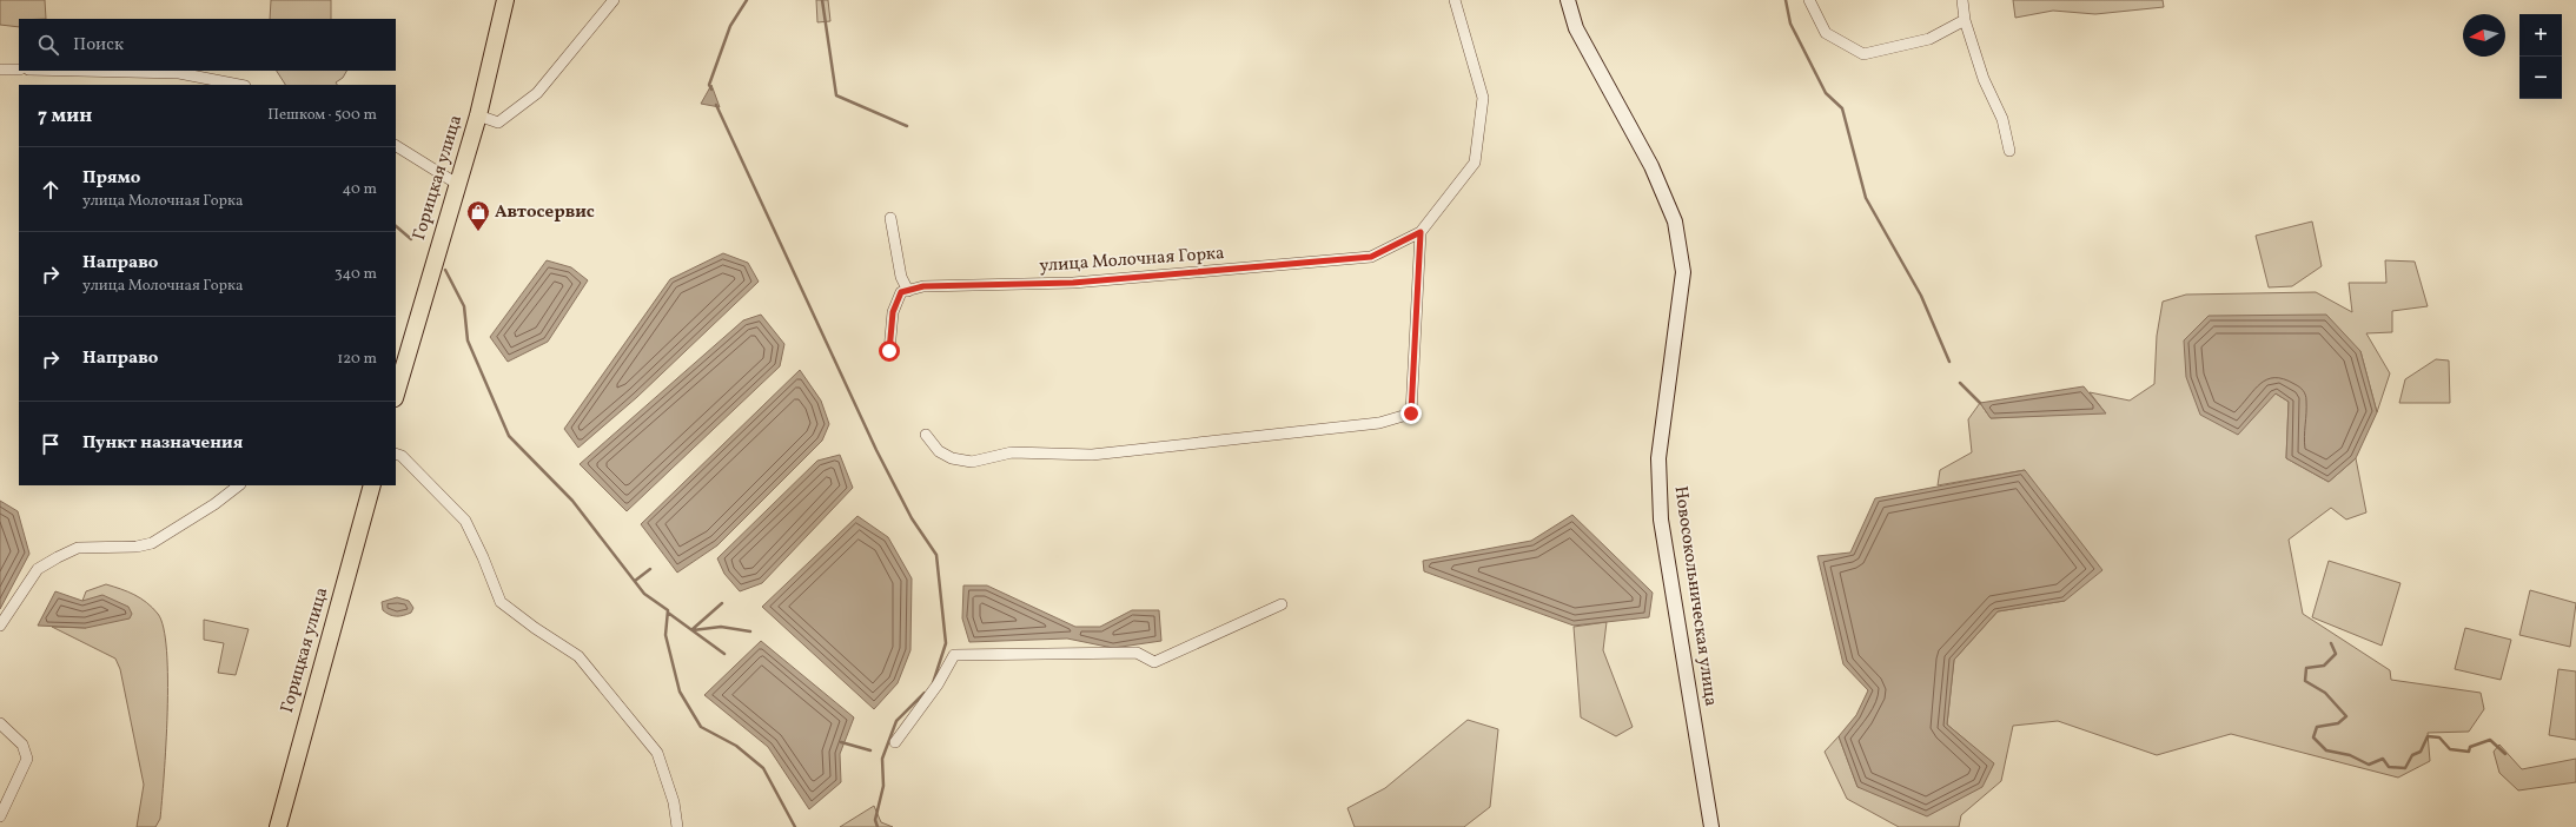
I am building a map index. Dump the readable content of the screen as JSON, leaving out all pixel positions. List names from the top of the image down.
{
  "streets": {
    "main road": ["Горицкая улица", "Новосокольническая улица"],
    "street": ["улица Молочная Горка"]
  },
  "places": {
    "shop": ["Автосервис"]
  },
  "north": "left",
  "page": {
    "map_buttons": ["+", "−"],
    "search": "Поиск",
    "heading": ["7 мин", "Пешком · 500 m"],
    "list": [
      ["Прямо", "улица Молочная Горка", "40 m"],
      ["Направо", "улица Молочная Горка", "340 m"],
      ["Направо", "120 m"],
      "Пункт назначения"
    ]
  }
}
